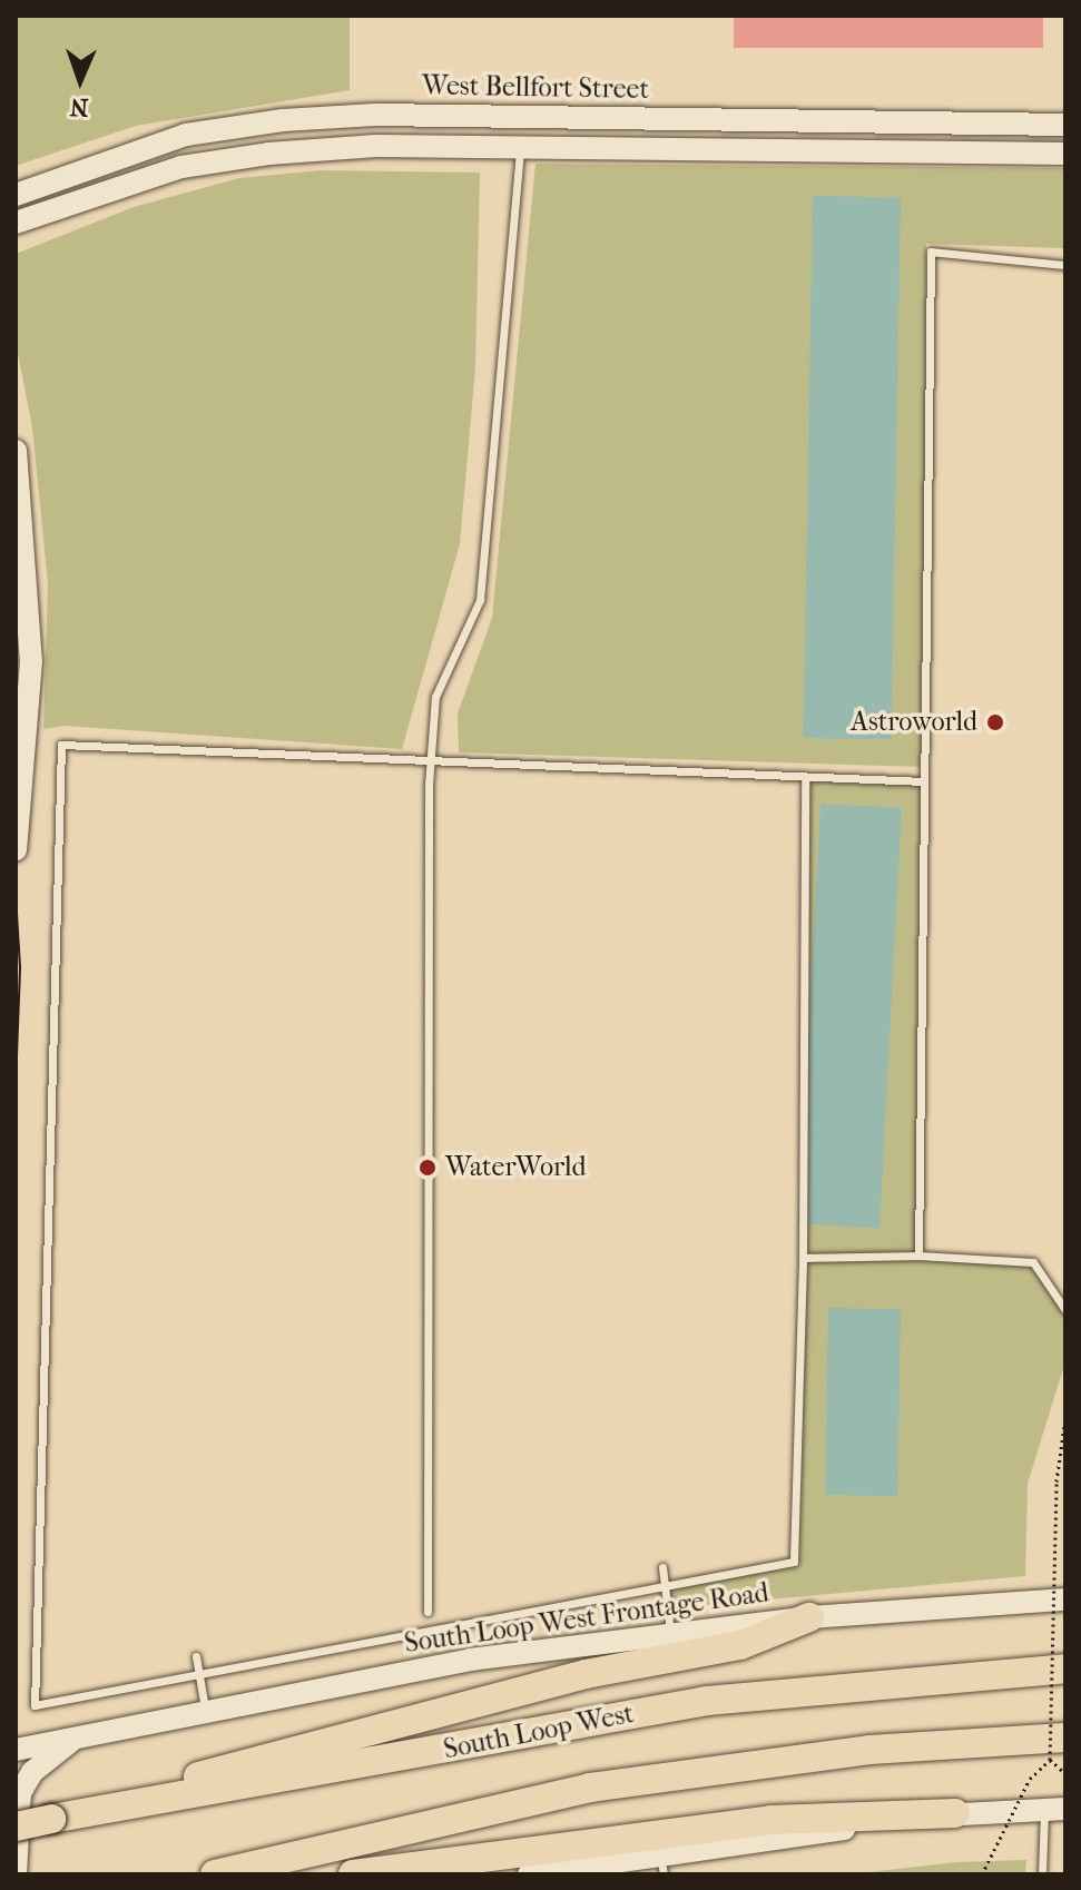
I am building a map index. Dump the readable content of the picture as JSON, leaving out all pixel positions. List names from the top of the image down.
{
  "streets": {
    "highway": ["South Loop West"],
    "main road": ["West Bellfort Street", "South Loop West Frontage Road"]
  },
  "places": ["Astroworld", "WaterWorld"],
  "north": "bottom"
}
